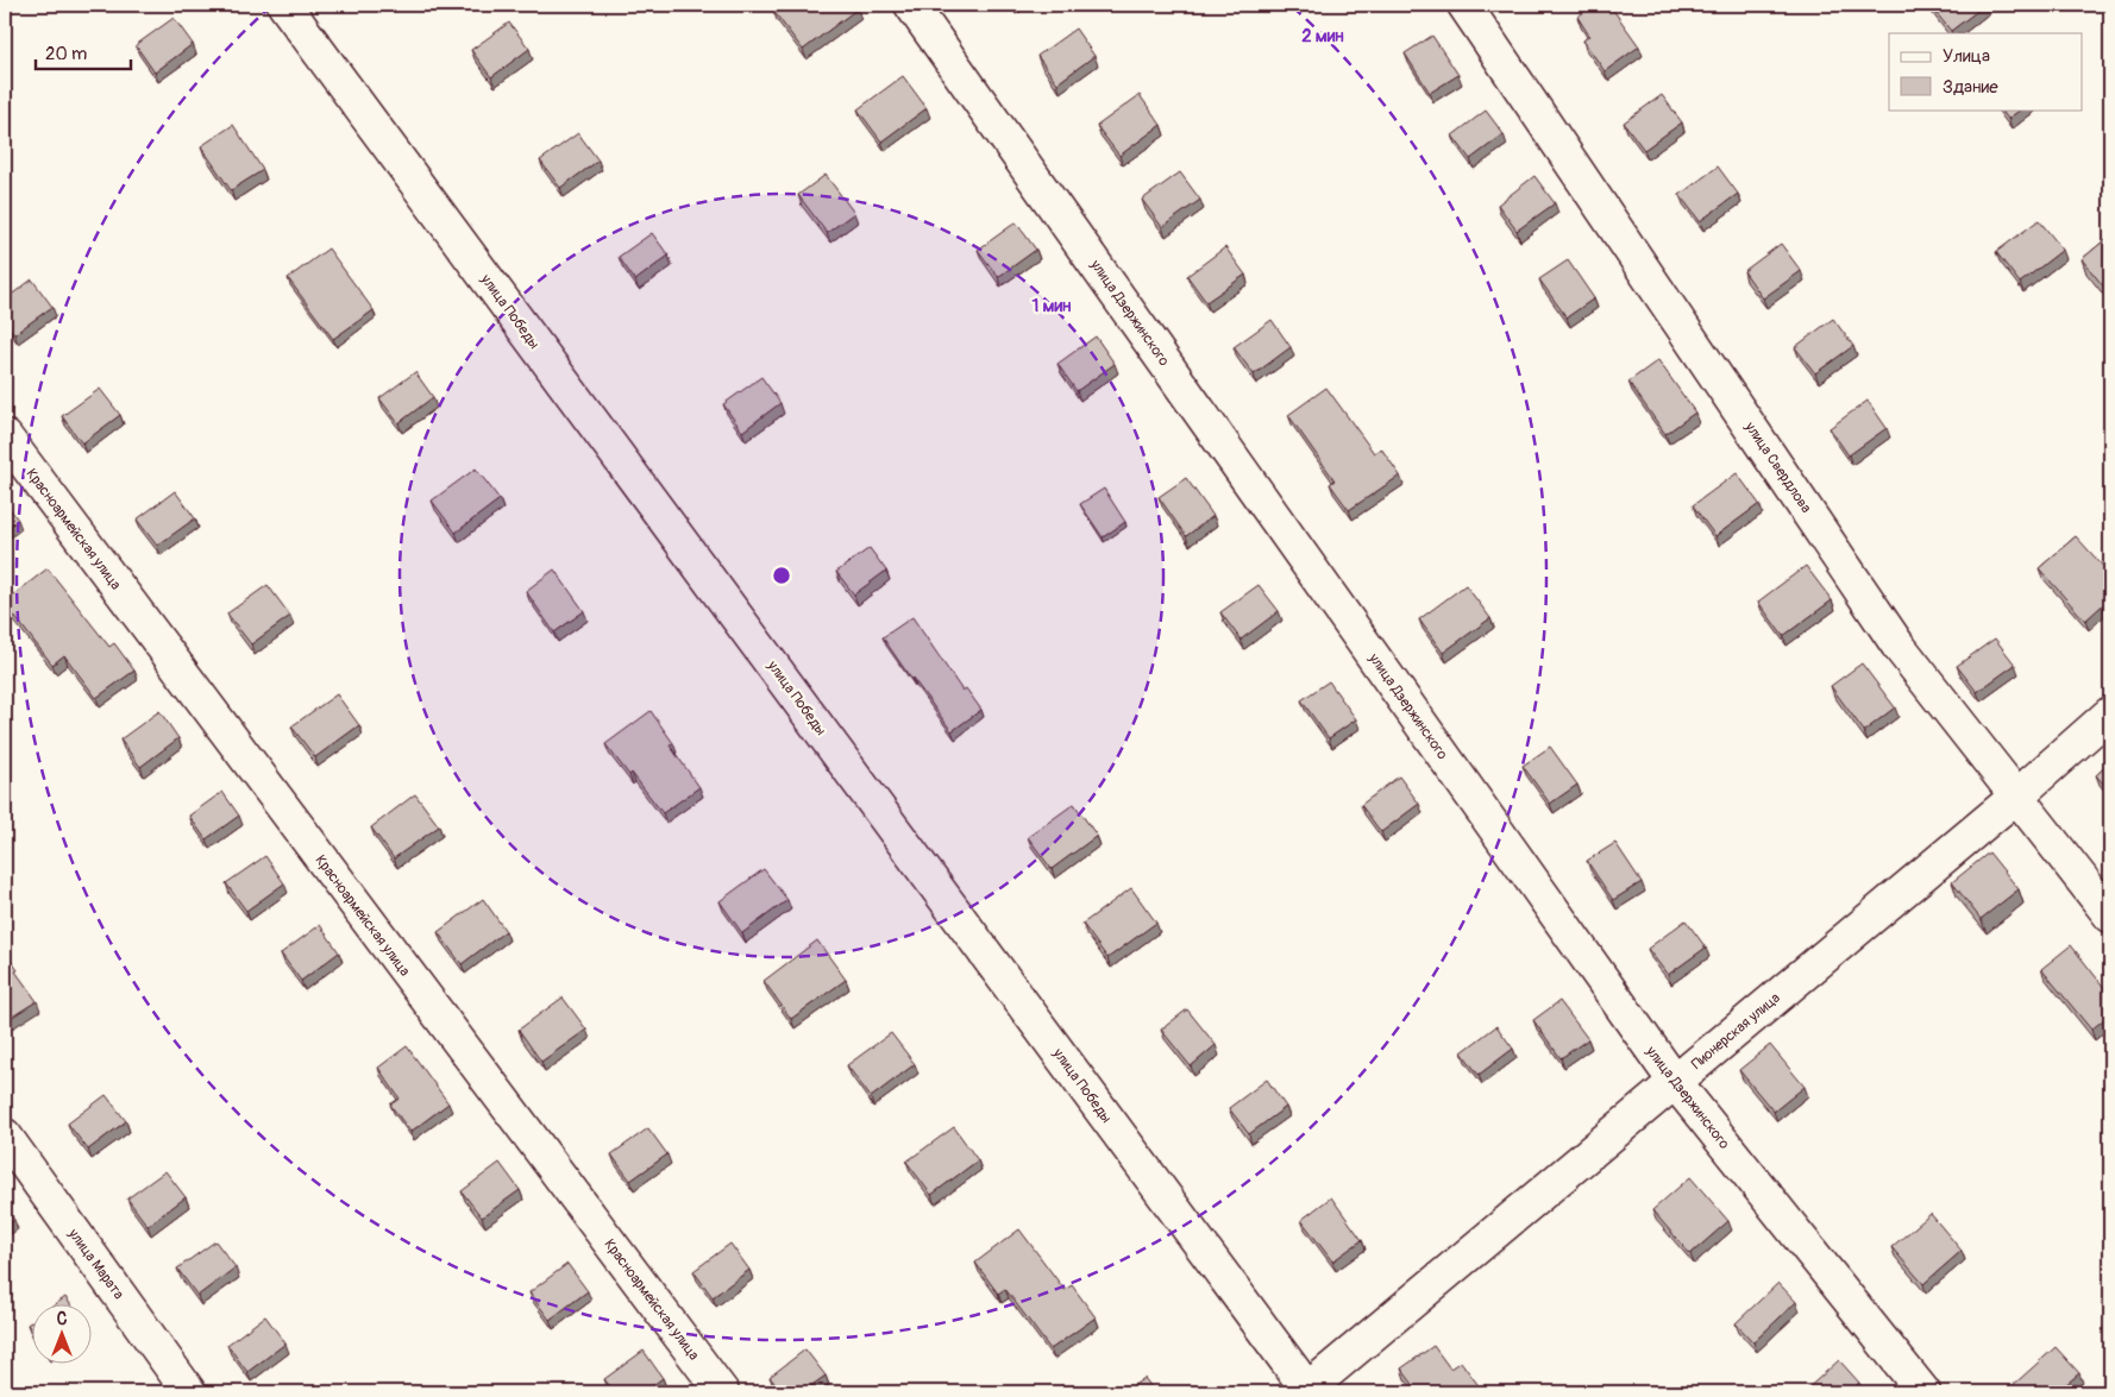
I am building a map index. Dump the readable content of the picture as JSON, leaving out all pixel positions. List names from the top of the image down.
{
  "streets": {
    "street": [
      "улица Победы",
      "улица Дзержинского",
      "улица Свердлова",
      "Красноармейская улица",
      "Пионерская улица",
      "улица Марата"
    ]
  },
  "crossings": [
    ["улица Победы", "Пионерская улица"],
    ["улица Дзержинского", "Пионерская улица"],
    ["улица Свердлова", "Пионерская улица"]
  ],
  "legend": ["Улица", "Здание"],
  "scale_bar": "20 m",
  "north": "top",
  "rings": ["2 мин", "1 мин"]
}
